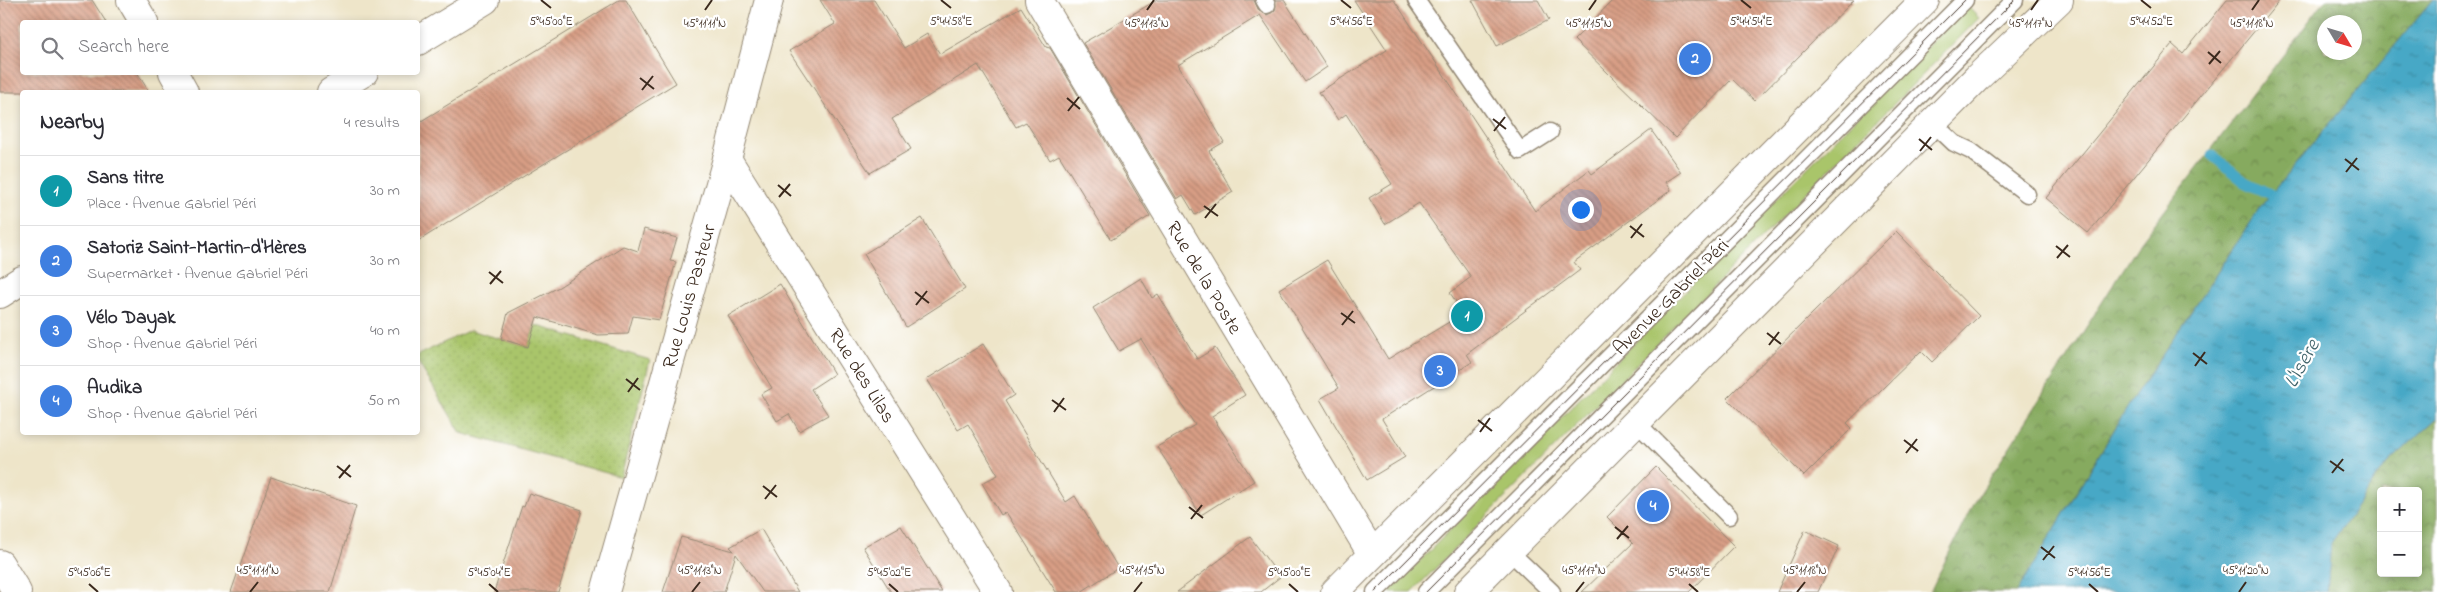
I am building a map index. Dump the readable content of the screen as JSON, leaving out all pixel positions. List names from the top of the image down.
{
  "streets": {
    "street": [
      "Rue de la Poste",
      "Rue Louis Pasteur",
      "Avenue Gabriel Péri",
      "Rue des Lilas"
    ]
  },
  "crossings": [
    ["Rue de la Poste", "Avenue Gabriel Péri"],
    ["Rue Louis Pasteur", "Rue des Lilas"]
  ],
  "water": ["L'Isère"],
  "north": "bottom right",
  "page": {
    "search": "Search here",
    "pins": [
      "2",
      "1",
      "3",
      "4"
    ],
    "heading": ["Nearby", "4 results"],
    "list": [
      {
        "mark": "1",
        "name": "Sans titre",
        "note": "Place · Avenue Gabriel Péri",
        "value": "30 m"
      },
      {
        "mark": "2",
        "name": "Satoriz Saint-Martin-d'Hères",
        "note": "Supermarket · Avenue Gabriel Péri",
        "value": "30 m"
      },
      {
        "mark": "3",
        "name": "Vélo Dayak",
        "note": "Shop · Avenue Gabriel Péri",
        "value": "40 m"
      },
      {
        "mark": "4",
        "name": "Audika",
        "note": "Shop · Avenue Gabriel Péri",
        "value": "50 m"
      }
    ],
    "map_buttons": ["+", "−"]
  },
  "coordinates": [
    "5°45'00\"E",
    "5°44'58\"E",
    "5°44'56\"E",
    "5°44'54\"E",
    "5°44'52\"E",
    "45°11'13\"N",
    "45°11'17\"N",
    "45°11'11\"N",
    "45°11'15\"N",
    "45°11'18\"N",
    "45°11'20\"N",
    "5°45'06\"E",
    "5°45'04\"E",
    "5°45'02\"E"
  ]
}
